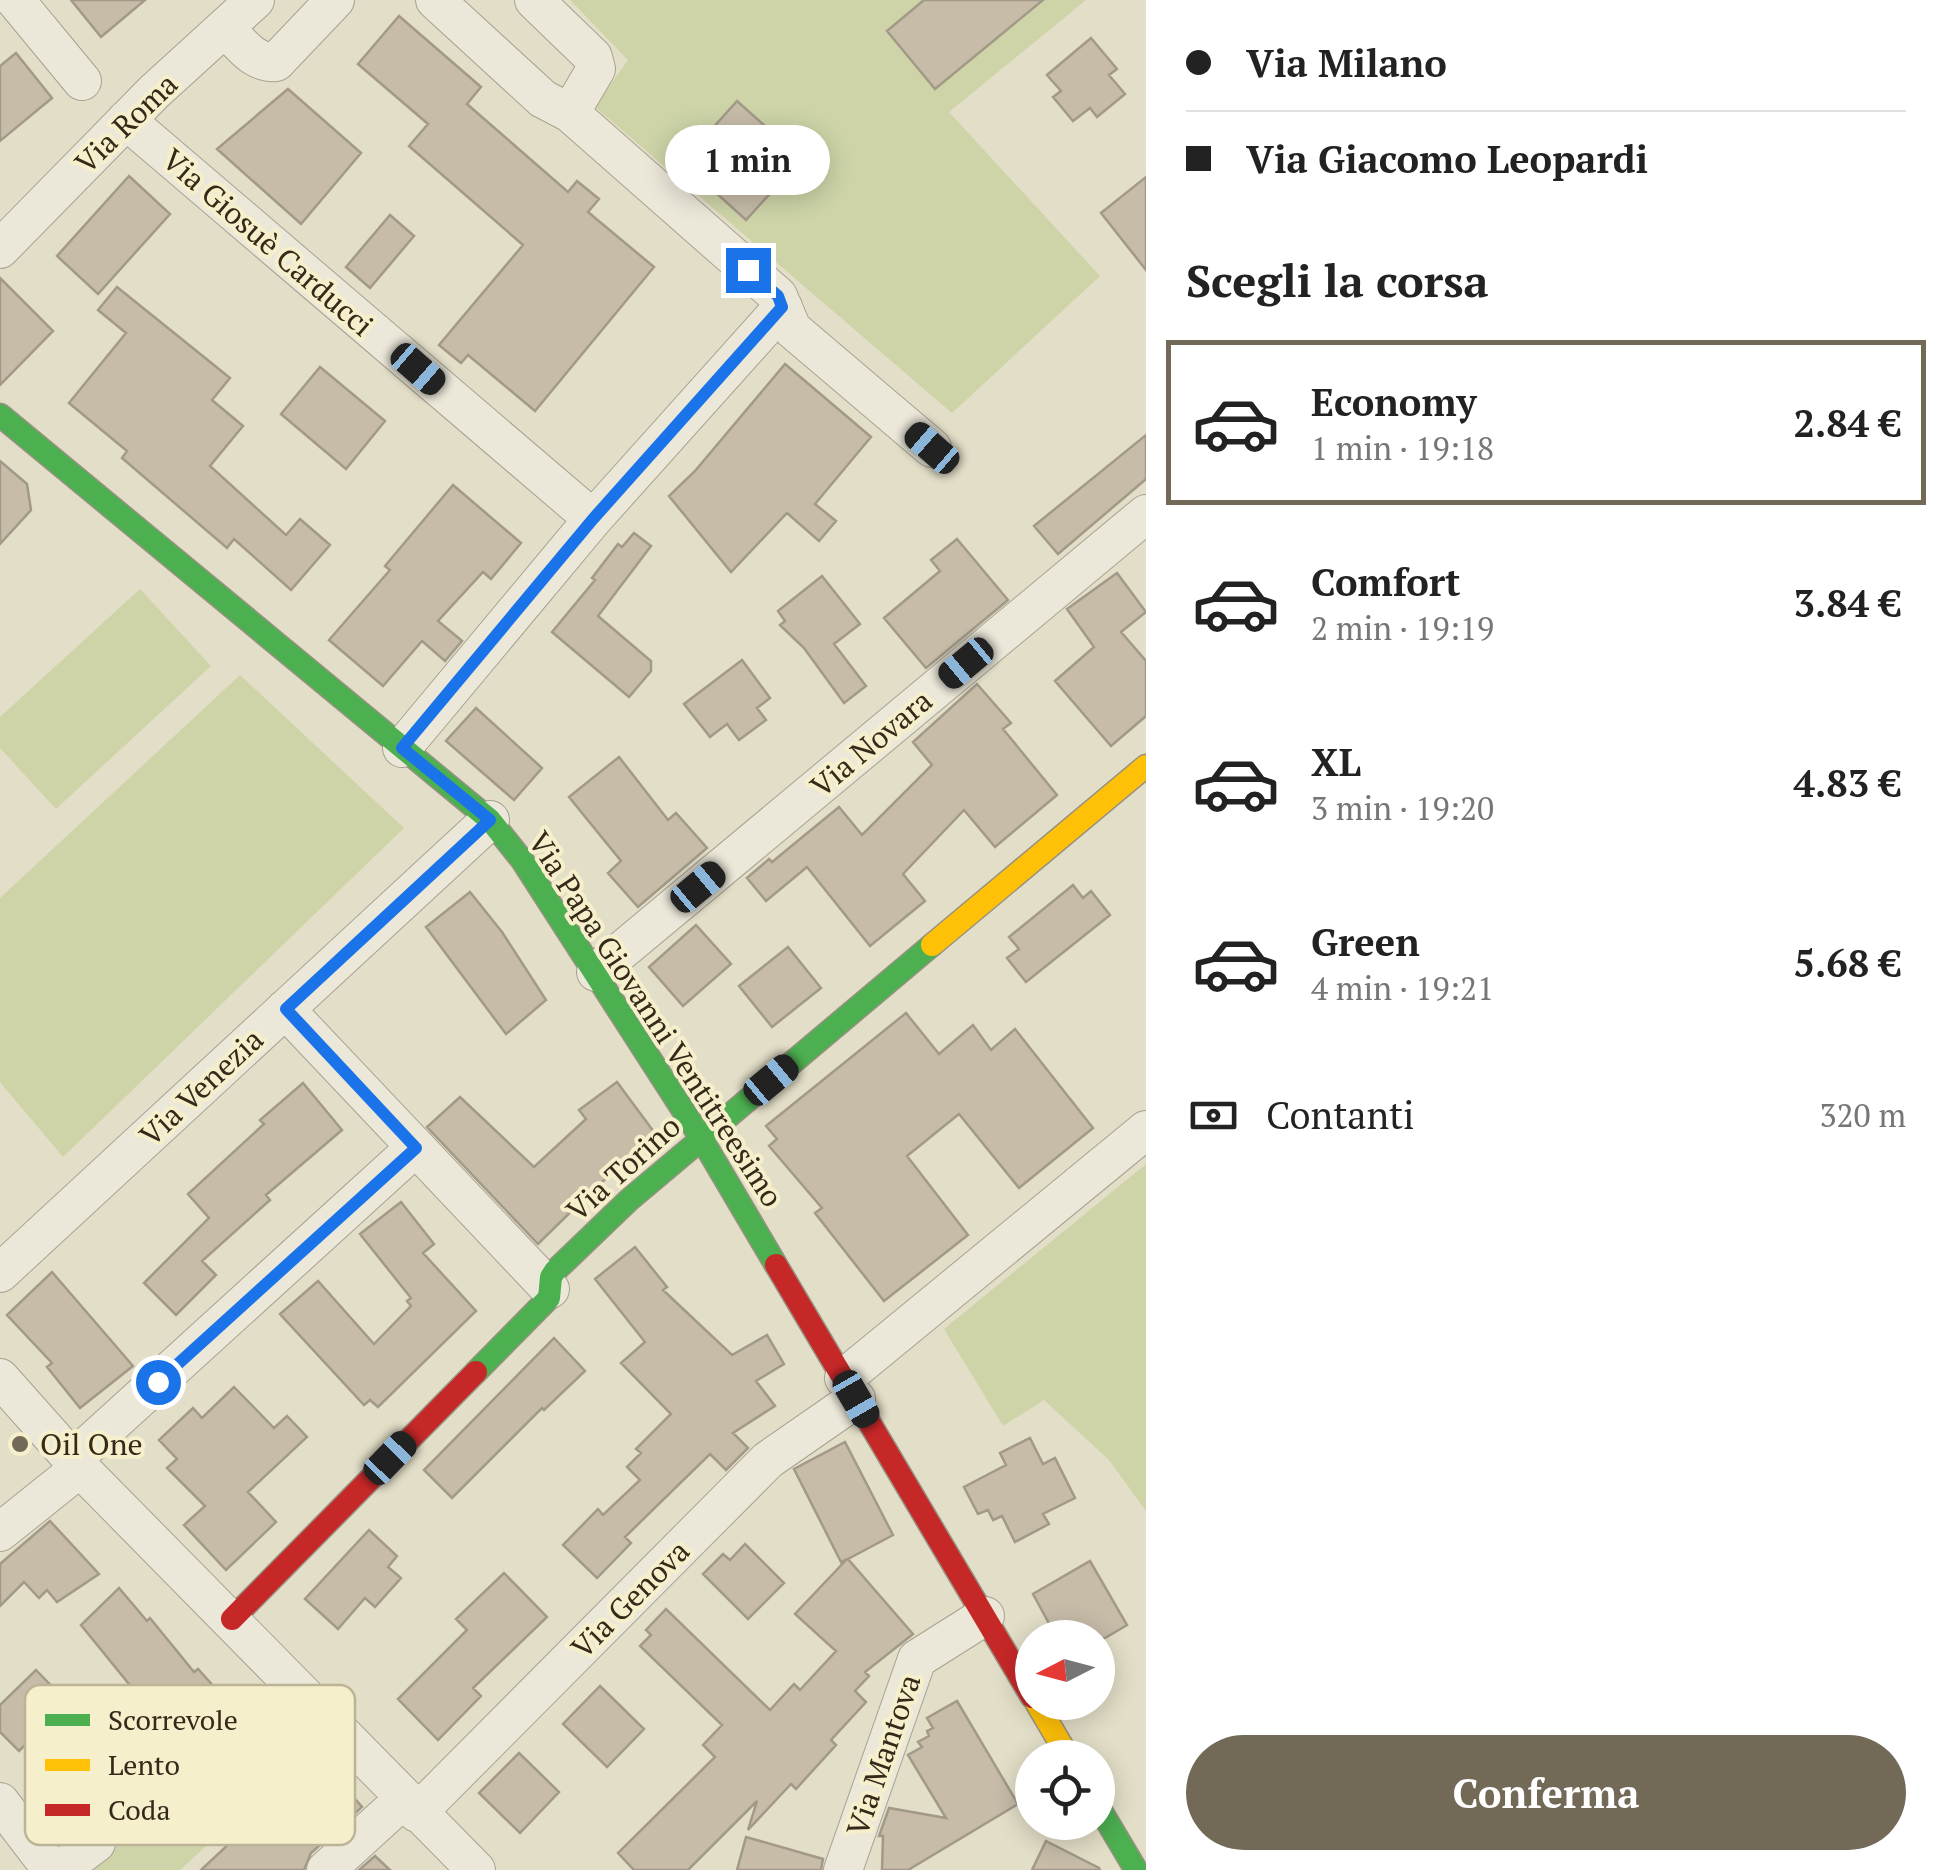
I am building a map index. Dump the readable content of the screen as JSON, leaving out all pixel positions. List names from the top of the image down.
{
  "streets": {
    "street": [
      "Via Roma",
      "Via Giosuè Carducci",
      "Via Novara",
      "Via Papa Giovanni Ventitreesimo",
      "Via Venezia",
      "Via Torino",
      "Via Genova",
      "Via Mantova"
    ]
  },
  "crossings": [
    ["Via Roma", "Via Giosuè Carducci"],
    ["Via Novara", "Via Papa Giovanni Ventitreesimo"],
    ["Via Papa Giovanni Ventitreesimo", "Via Venezia"],
    ["Via Papa Giovanni Ventitreesimo", "Via Torino"],
    ["Via Papa Giovanni Ventitreesimo", "Via Genova"],
    ["Via Papa Giovanni Ventitreesimo", "Via Mantova"]
  ],
  "places": ["Oil One"],
  "legend": ["Scorrevole", "Lento", "Coda"],
  "north": "left",
  "page": {
    "banner": ["Via Milano", "Via Giacomo Leopardi"],
    "bubble": "1 min",
    "heading": "Scegli la corsa",
    "list": [
      {
        "name": "Economy",
        "note": "1 min · 19:18",
        "value": "2.84 €"
      },
      {
        "name": "Comfort",
        "note": "2 min · 19:19",
        "value": "3.84 €"
      },
      {
        "name": "XL",
        "note": "3 min · 19:20",
        "value": "4.83 €"
      },
      {
        "name": "Green",
        "note": "4 min · 19:21",
        "value": "5.68 €"
      }
    ],
    "pay": ["Contanti", "320 m"],
    "buttons": "Conferma"
  }
}
